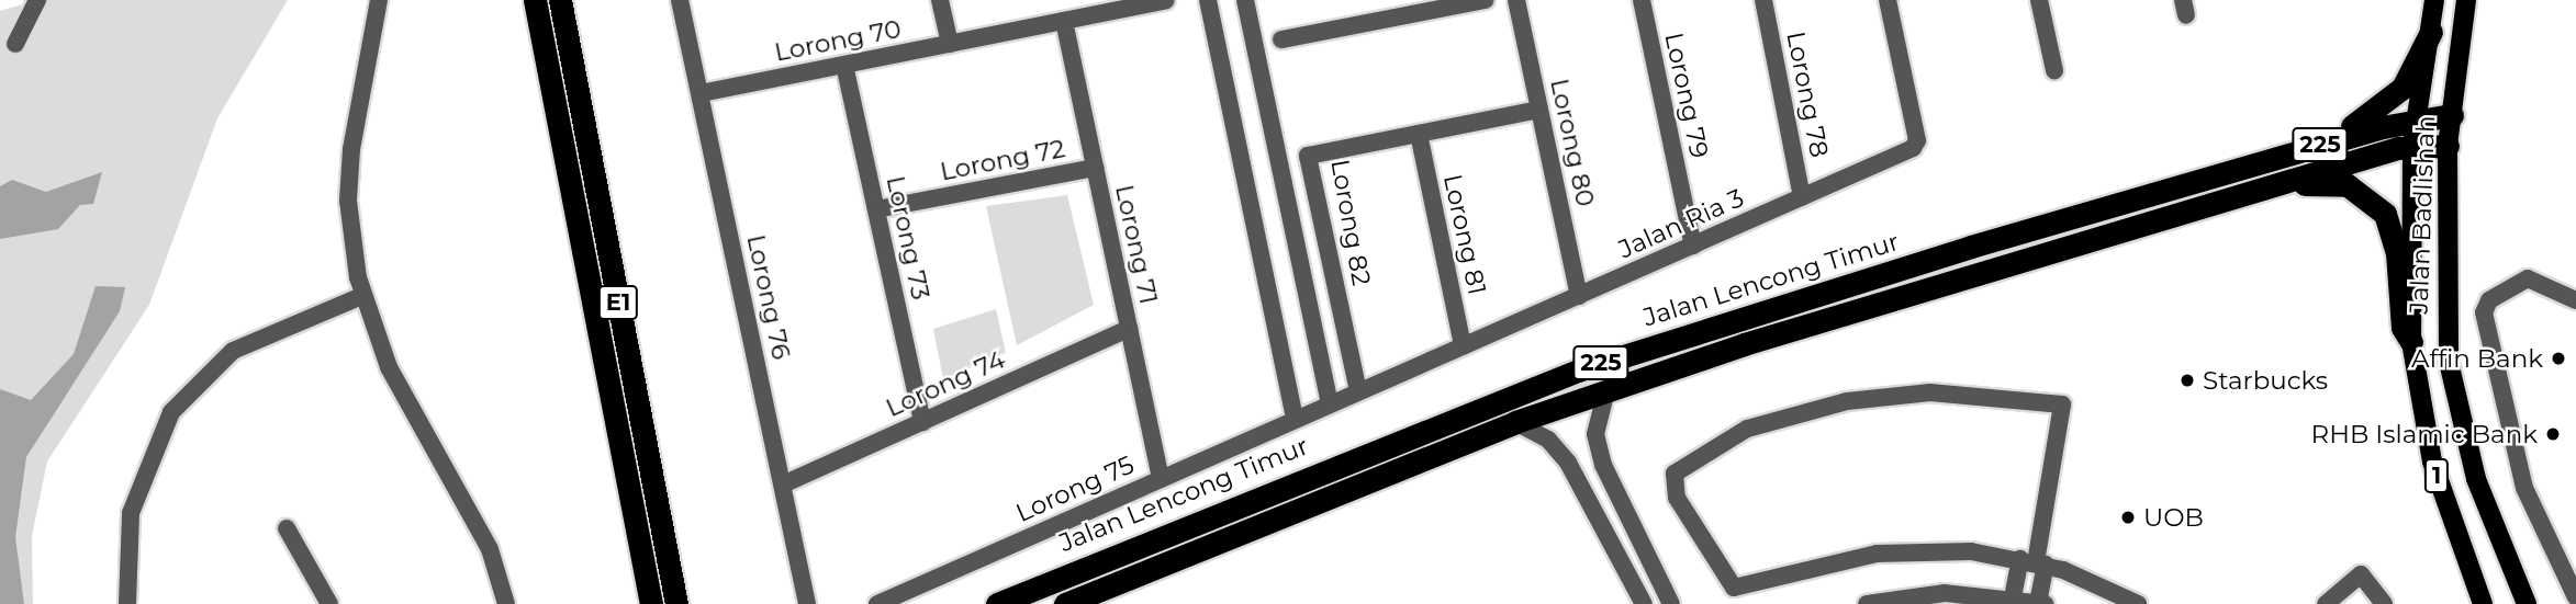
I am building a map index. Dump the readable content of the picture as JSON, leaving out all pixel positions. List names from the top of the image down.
{
  "streets": {
    "highway": ["225", "Jalan Lencong Timur", "E1"],
    "main road": ["Jalan Badlishah", "1"],
    "street": [
      "Lorong 70",
      "Lorong 78",
      "Lorong 79",
      "Lorong 80",
      "Lorong 72",
      "Lorong 82",
      "Jalan Ria 3",
      "Lorong 81",
      "Lorong 73",
      "Lorong 71",
      "Lorong 76",
      "Lorong 74",
      "Lorong 75"
    ]
  },
  "crossings": [
    ["Lorong 70", "Lorong 73"],
    ["Lorong 70", "Lorong 71"],
    ["Lorong 70", "Lorong 76"],
    ["Lorong 78", "Jalan Ria 3"],
    ["Lorong 79", "Jalan Ria 3"],
    ["Lorong 80", "Lorong 82"],
    ["Lorong 80", "Jalan Ria 3"],
    ["225", "Jalan Badlishah"],
    ["Lorong 72", "Lorong 73"],
    ["Lorong 72", "Lorong 71"],
    ["Jalan Badlishah", "Jalan Lencong Timur"],
    ["Lorong 82", "Jalan Ria 3"],
    ["Lorong 82", "Lorong 81"],
    ["Jalan Ria 3", "Lorong 81"],
    ["Jalan Ria 3", "Lorong 75"],
    ["Lorong 73", "Lorong 74"],
    ["Lorong 71", "Lorong 74"],
    ["Lorong 71", "Lorong 75"],
    ["Lorong 76", "Lorong 74"]
  ],
  "places": [
    "Affin Bank",
    "Starbucks",
    "RHB Islamic Bank",
    "UOB"
  ]
}
